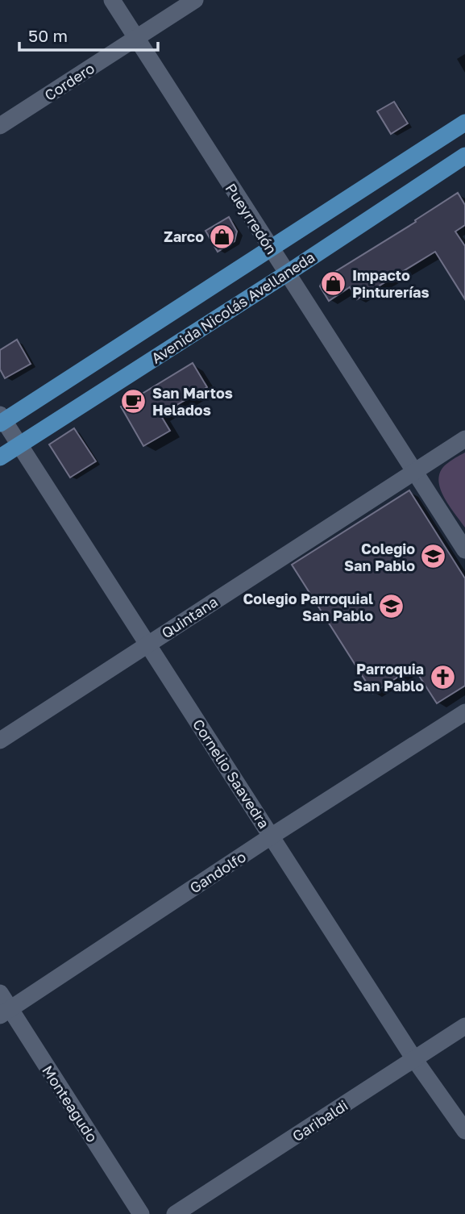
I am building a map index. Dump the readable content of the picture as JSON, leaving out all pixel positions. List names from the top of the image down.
{
  "streets": {
    "main road": ["Avenida Nicolás Avellaneda"],
    "street": [
      "Cordero",
      "Pueyrredón",
      "Quintana",
      "Cornelio Saavedra",
      "Gandolfo",
      "Monteagudo",
      "Garibaldi"
    ]
  },
  "crossings": [
    ["Cordero", "Pueyrredón"],
    ["Pueyrredón", "Avenida Nicolás Avellaneda"],
    ["Pueyrredón", "Quintana"],
    ["Avenida Nicolás Avellaneda", "Cornelio Saavedra"],
    ["Quintana", "Cornelio Saavedra"],
    ["Cornelio Saavedra", "Gandolfo"],
    ["Cornelio Saavedra", "Garibaldi"],
    ["Gandolfo", "Monteagudo"]
  ],
  "places": {
    "shop": ["Zarco", "Impacto Pinturerías"],
    "cafe": ["San Martos Helados"],
    "school or university": ["Colegio San Pablo", "Colegio Parroquial San Pablo"],
    "church": ["Parroquia San Pablo"]
  },
  "scale_bar": "50 m"
}
